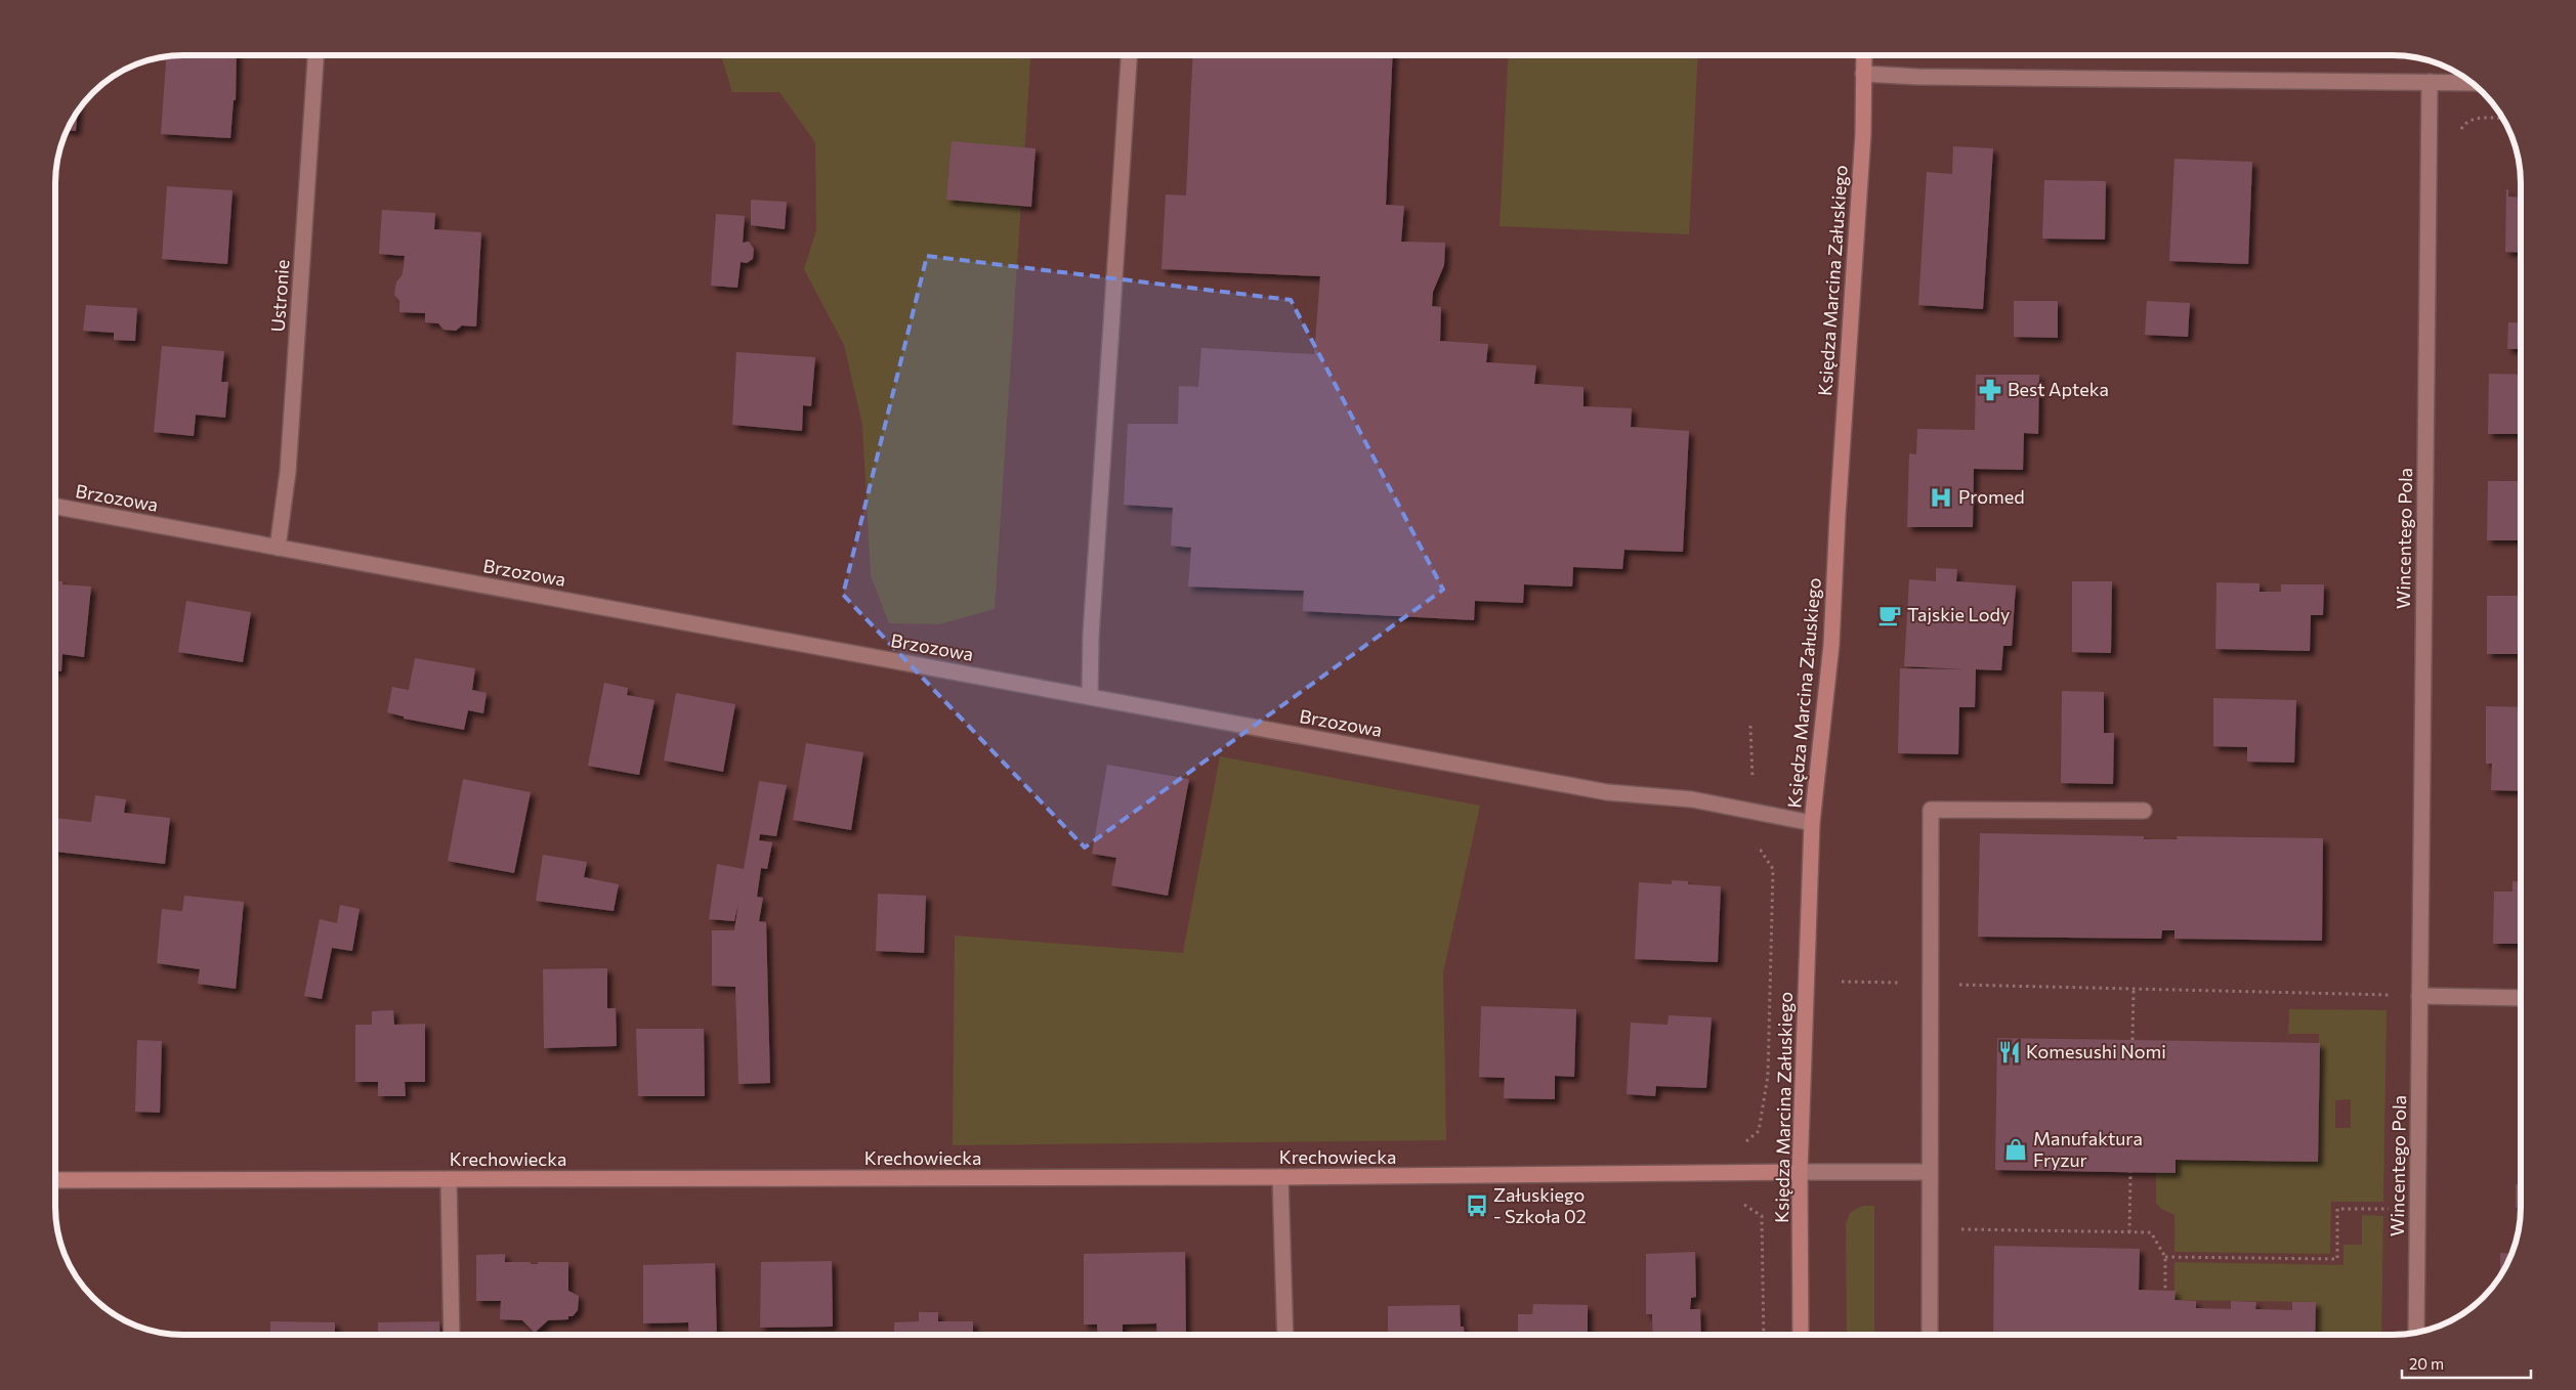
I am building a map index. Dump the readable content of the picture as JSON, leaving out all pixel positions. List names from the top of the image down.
{
  "streets": {
    "street": [
      "Księdza Marcina Załuskiego",
      "Ustronie",
      "Brzozowa",
      "Wincentego Pola",
      "Krechowiecka"
    ]
  },
  "crossings": [
    ["Księdza Marcina Załuskiego", "Brzozowa"],
    ["Księdza Marcina Załuskiego", "Krechowiecka"],
    ["Ustronie", "Brzozowa"]
  ],
  "places": {
    "pharmacy": ["Best Apteka"],
    "hospital": ["Promed"],
    "cafe": ["Tajskie Lody"],
    "restaurant": ["Komesushi Nomi"],
    "shop": ["Manufaktura Fryzur"],
    "bus stop": ["Załuskiego - Szkoła 02"]
  },
  "scale_bar": "20 m"
}
